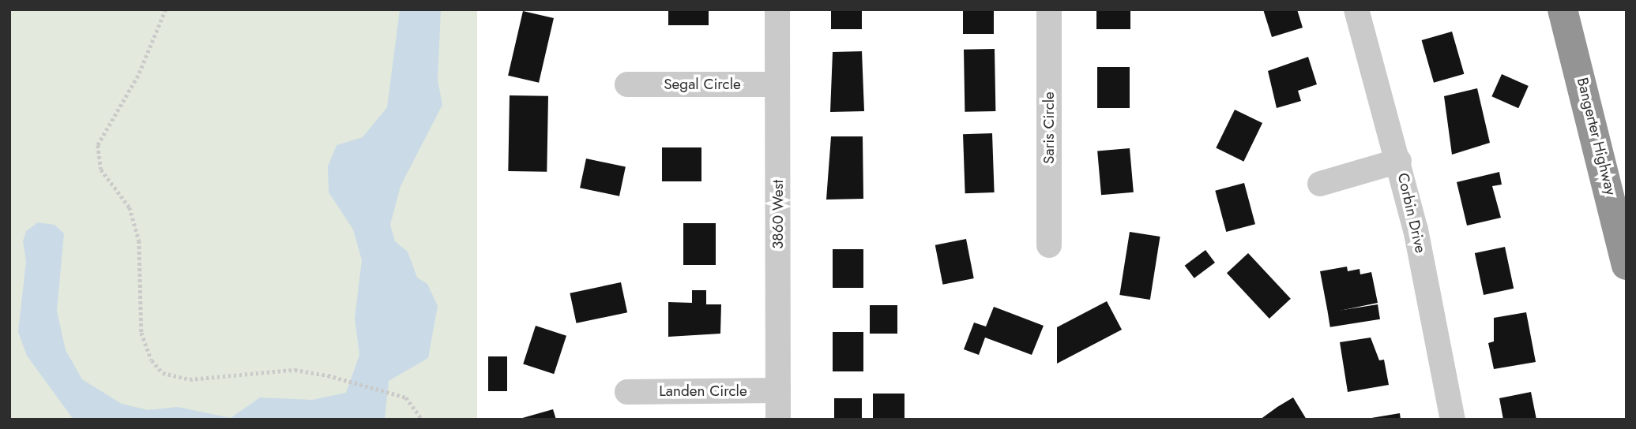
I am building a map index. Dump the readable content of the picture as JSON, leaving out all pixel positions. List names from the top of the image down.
{
  "streets": {
    "highway": ["Bangerter Highway"],
    "street": [
      "Segal Circle",
      "Saris Circle",
      "Corbin Drive",
      "3860 West",
      "Landen Circle"
    ]
  },
  "crossings": [
    ["Segal Circle", "3860 West"],
    ["3860 West", "Landen Circle"]
  ]
}
